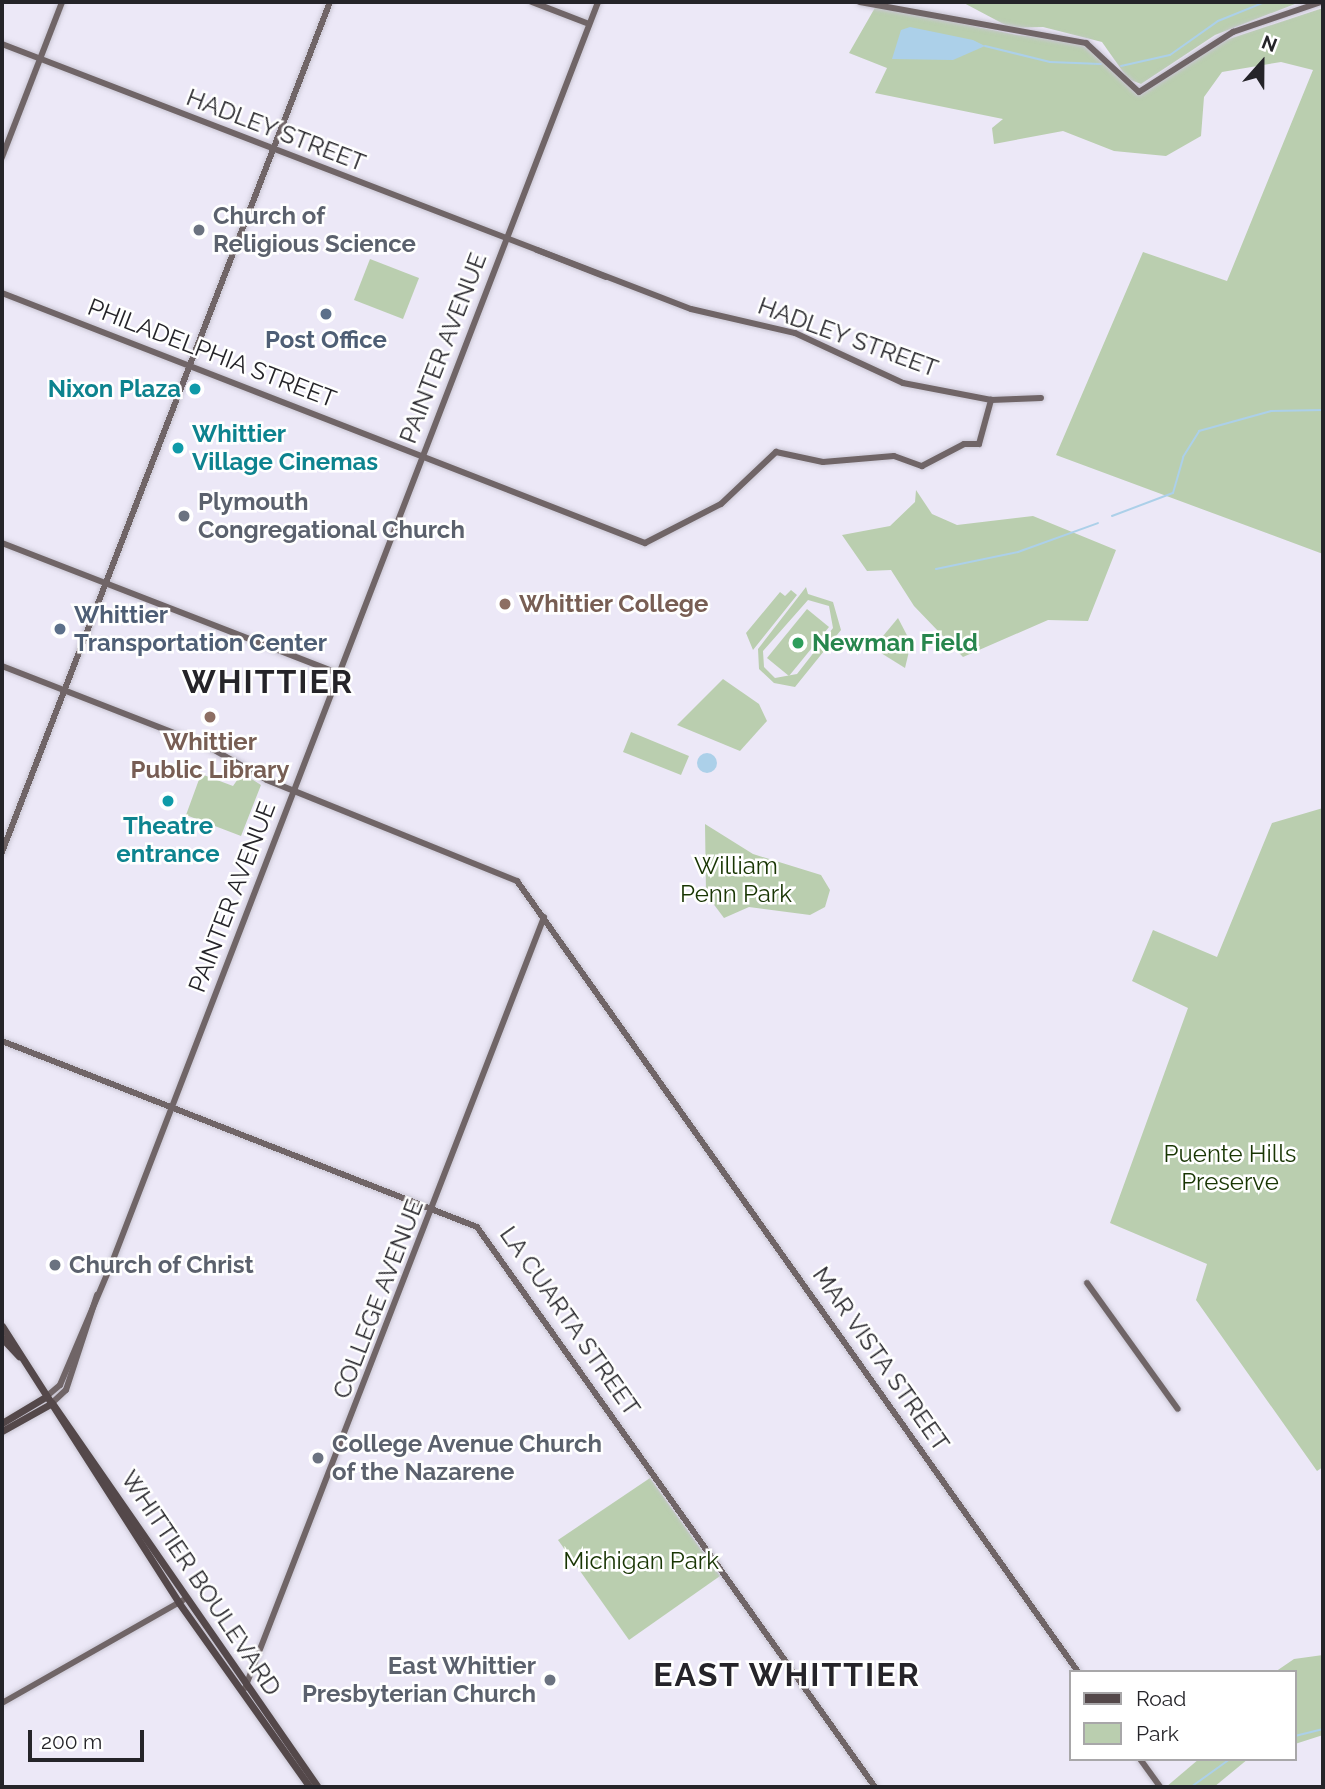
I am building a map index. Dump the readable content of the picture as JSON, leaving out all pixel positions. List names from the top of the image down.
{
  "streets": {
    "main road": ["PAINTER AVENUE", "WHITTIER BOULEVARD"],
    "street": [
      "HADLEY STREET",
      "PHILADELPHIA STREET",
      "COLLEGE AVENUE",
      "LA CUARTA STREET",
      "MAR VISTA STREET"
    ]
  },
  "crossings": [
    ["HADLEY STREET", "PAINTER AVENUE"],
    ["HADLEY STREET", "PHILADELPHIA STREET"],
    ["PAINTER AVENUE", "PHILADELPHIA STREET"],
    ["PAINTER AVENUE", "LA CUARTA STREET"],
    ["PAINTER AVENUE", "MAR VISTA STREET"],
    ["PAINTER AVENUE", "WHITTIER BOULEVARD"],
    ["COLLEGE AVENUE", "LA CUARTA STREET"],
    ["COLLEGE AVENUE", "MAR VISTA STREET"],
    ["COLLEGE AVENUE", "WHITTIER BOULEVARD"]
  ],
  "districts": ["WHITTIER", "EAST WHITTIER"],
  "parks": ["William Penn Park", "Puente Hills Preserve", "Michigan Park"],
  "places": [
    "Church of Religious Science",
    "Post Office",
    "Nixon Plaza",
    "Whittier Village Cinemas",
    "Plymouth Congregational Church",
    "Whittier College",
    "Whittier Transportation Center",
    "Newman Field",
    "Whittier Public Library",
    "Theatre entrance",
    "Church of Christ",
    "College Avenue Church of the Nazarene",
    "East Whittier Presbyterian Church"
  ],
  "legend": ["Road", "Park"],
  "scale_bar": "200 m",
  "north": "top"
}
